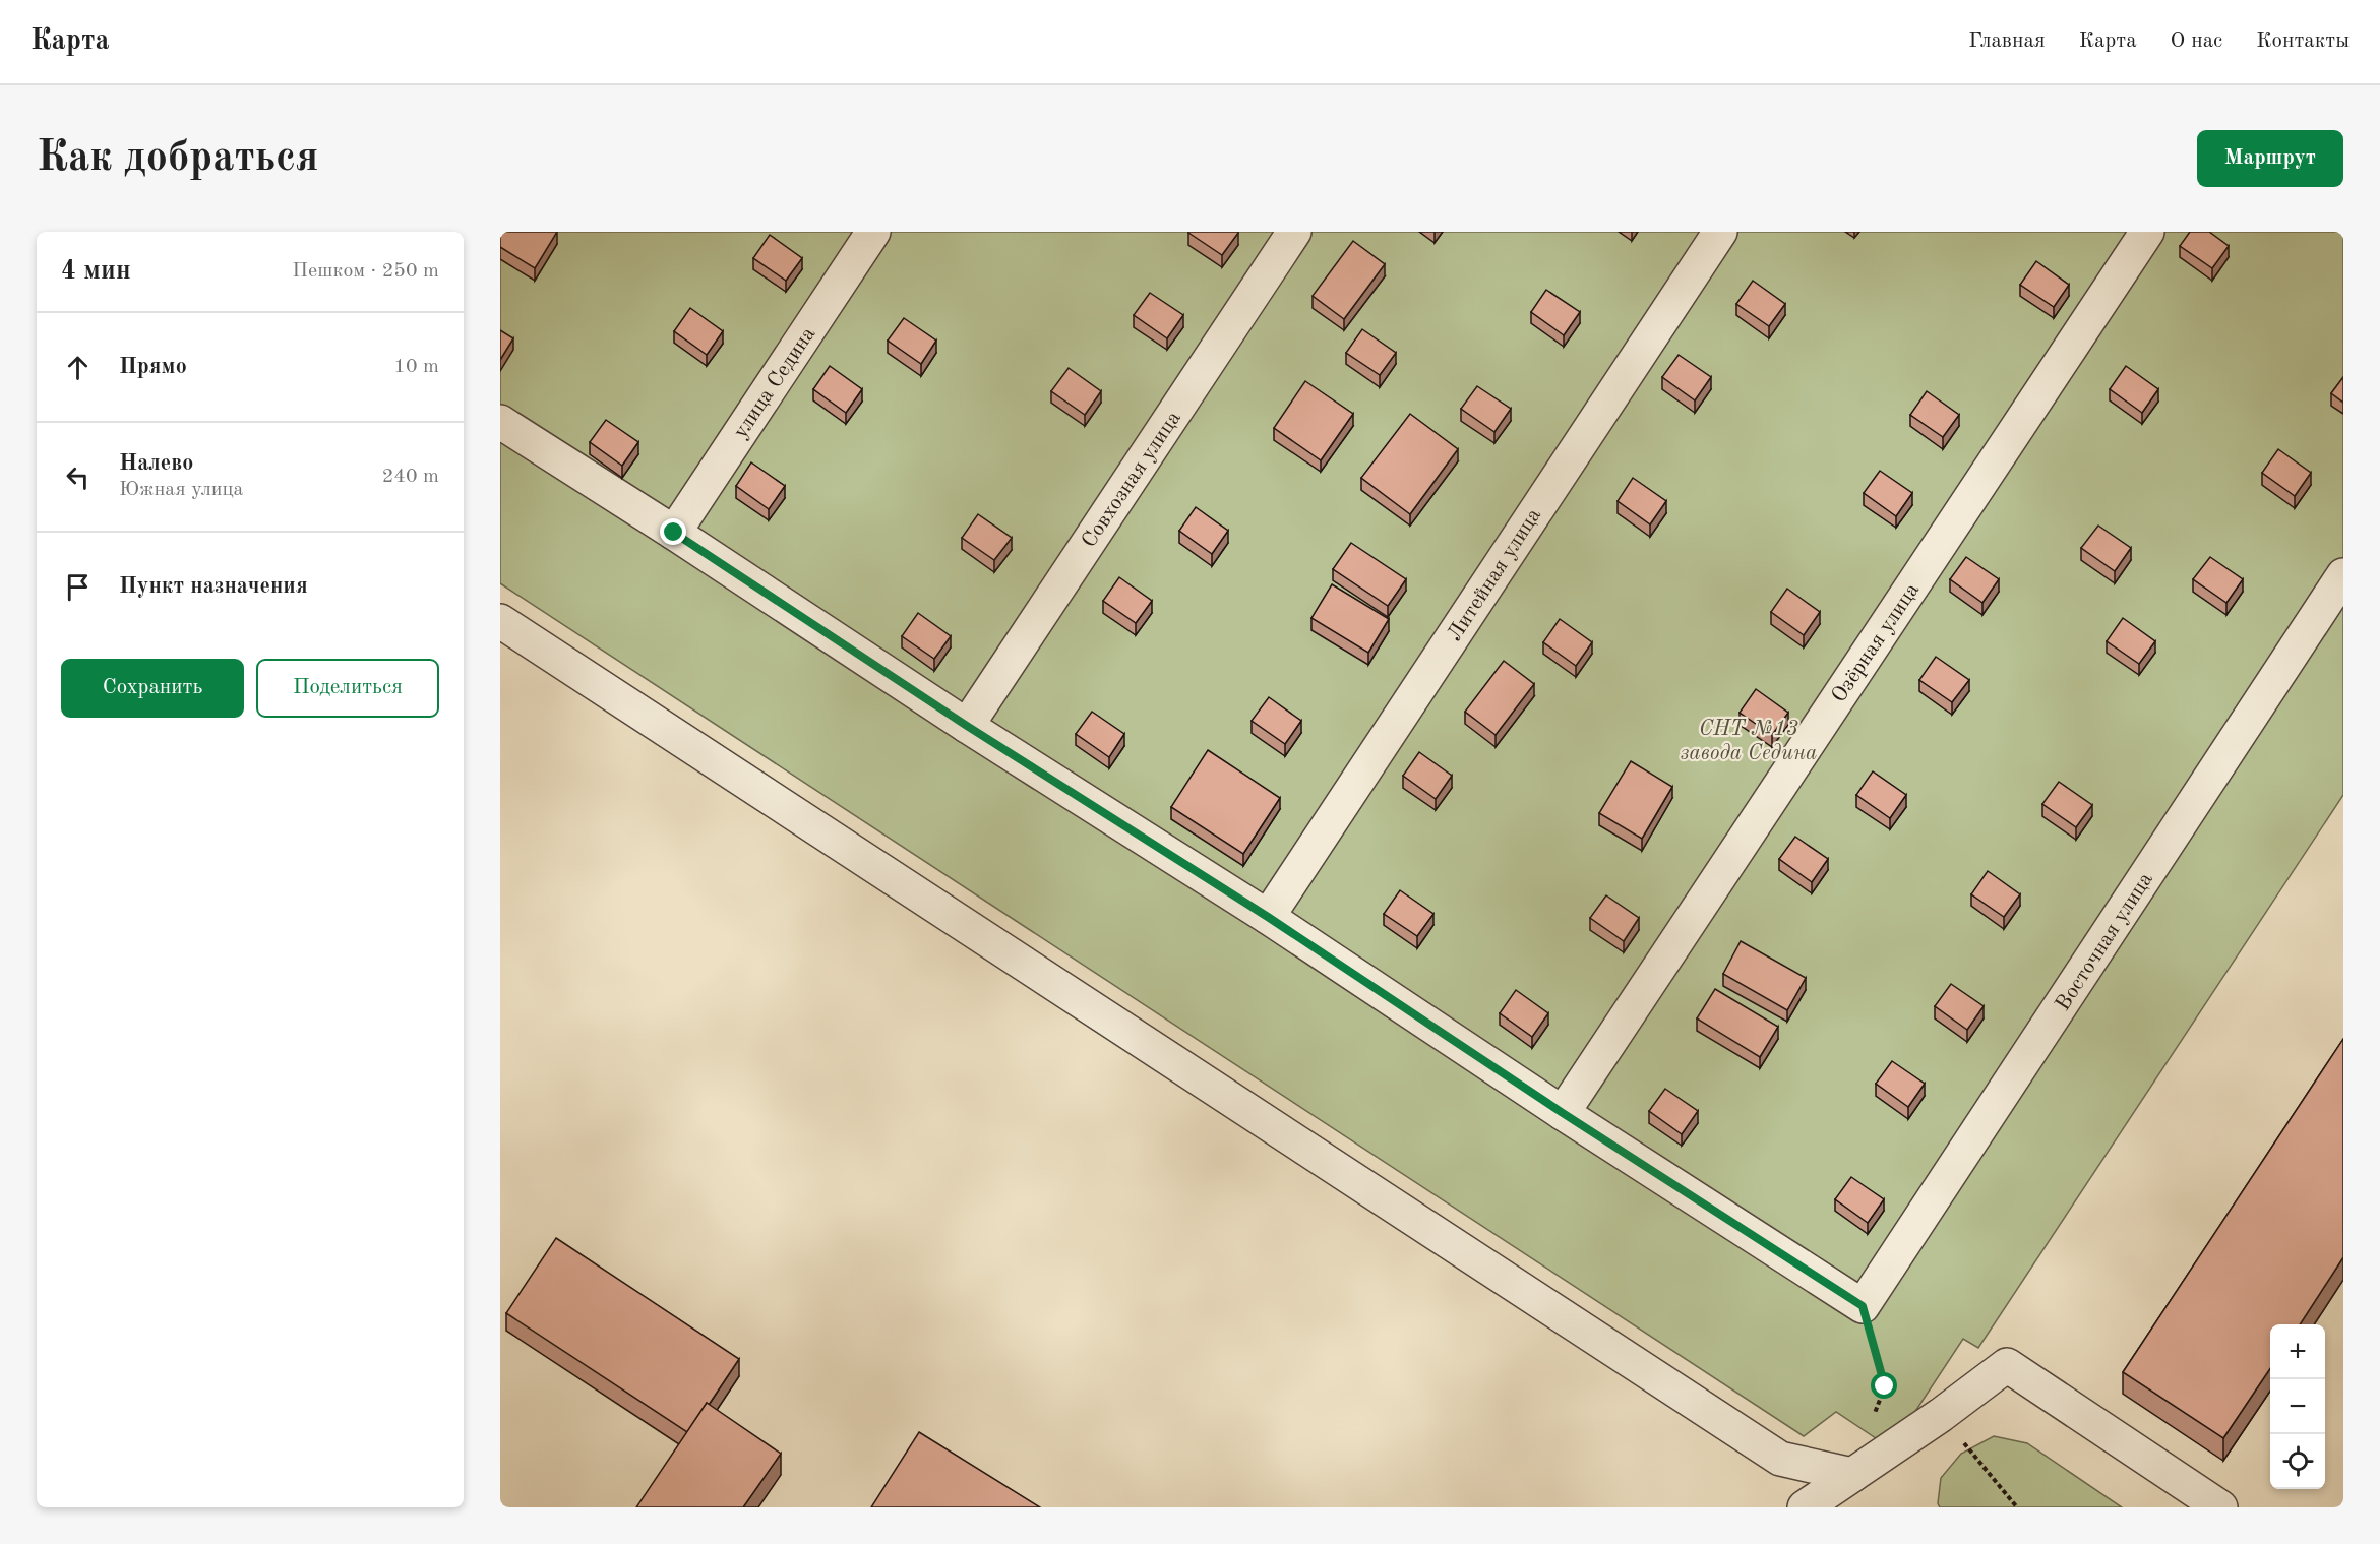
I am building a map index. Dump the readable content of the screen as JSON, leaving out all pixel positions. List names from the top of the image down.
{
  "streets": {
    "street": [
      "улица Седина",
      "Совхозная улица",
      "Литейная улица",
      "Озёрная улица",
      "Восточная улица"
    ]
  },
  "parks": ["СНТ №13 завода Седина"],
  "page": {
    "header": "Карта",
    "nav": [
      "Главная",
      "Карта",
      "О нас",
      "Контакты"
    ],
    "buttons": [
      "Маршрут",
      ["Сохранить", "Поделиться"]
    ],
    "title": "Как добраться",
    "heading": ["4 мин", "Пешком · 250 m"],
    "list": [
      ["Прямо", "10 m"],
      ["Налево", "Южная улица", "240 m"],
      "Пункт назначения"
    ],
    "map_buttons": ["+", "−"]
  }
}
